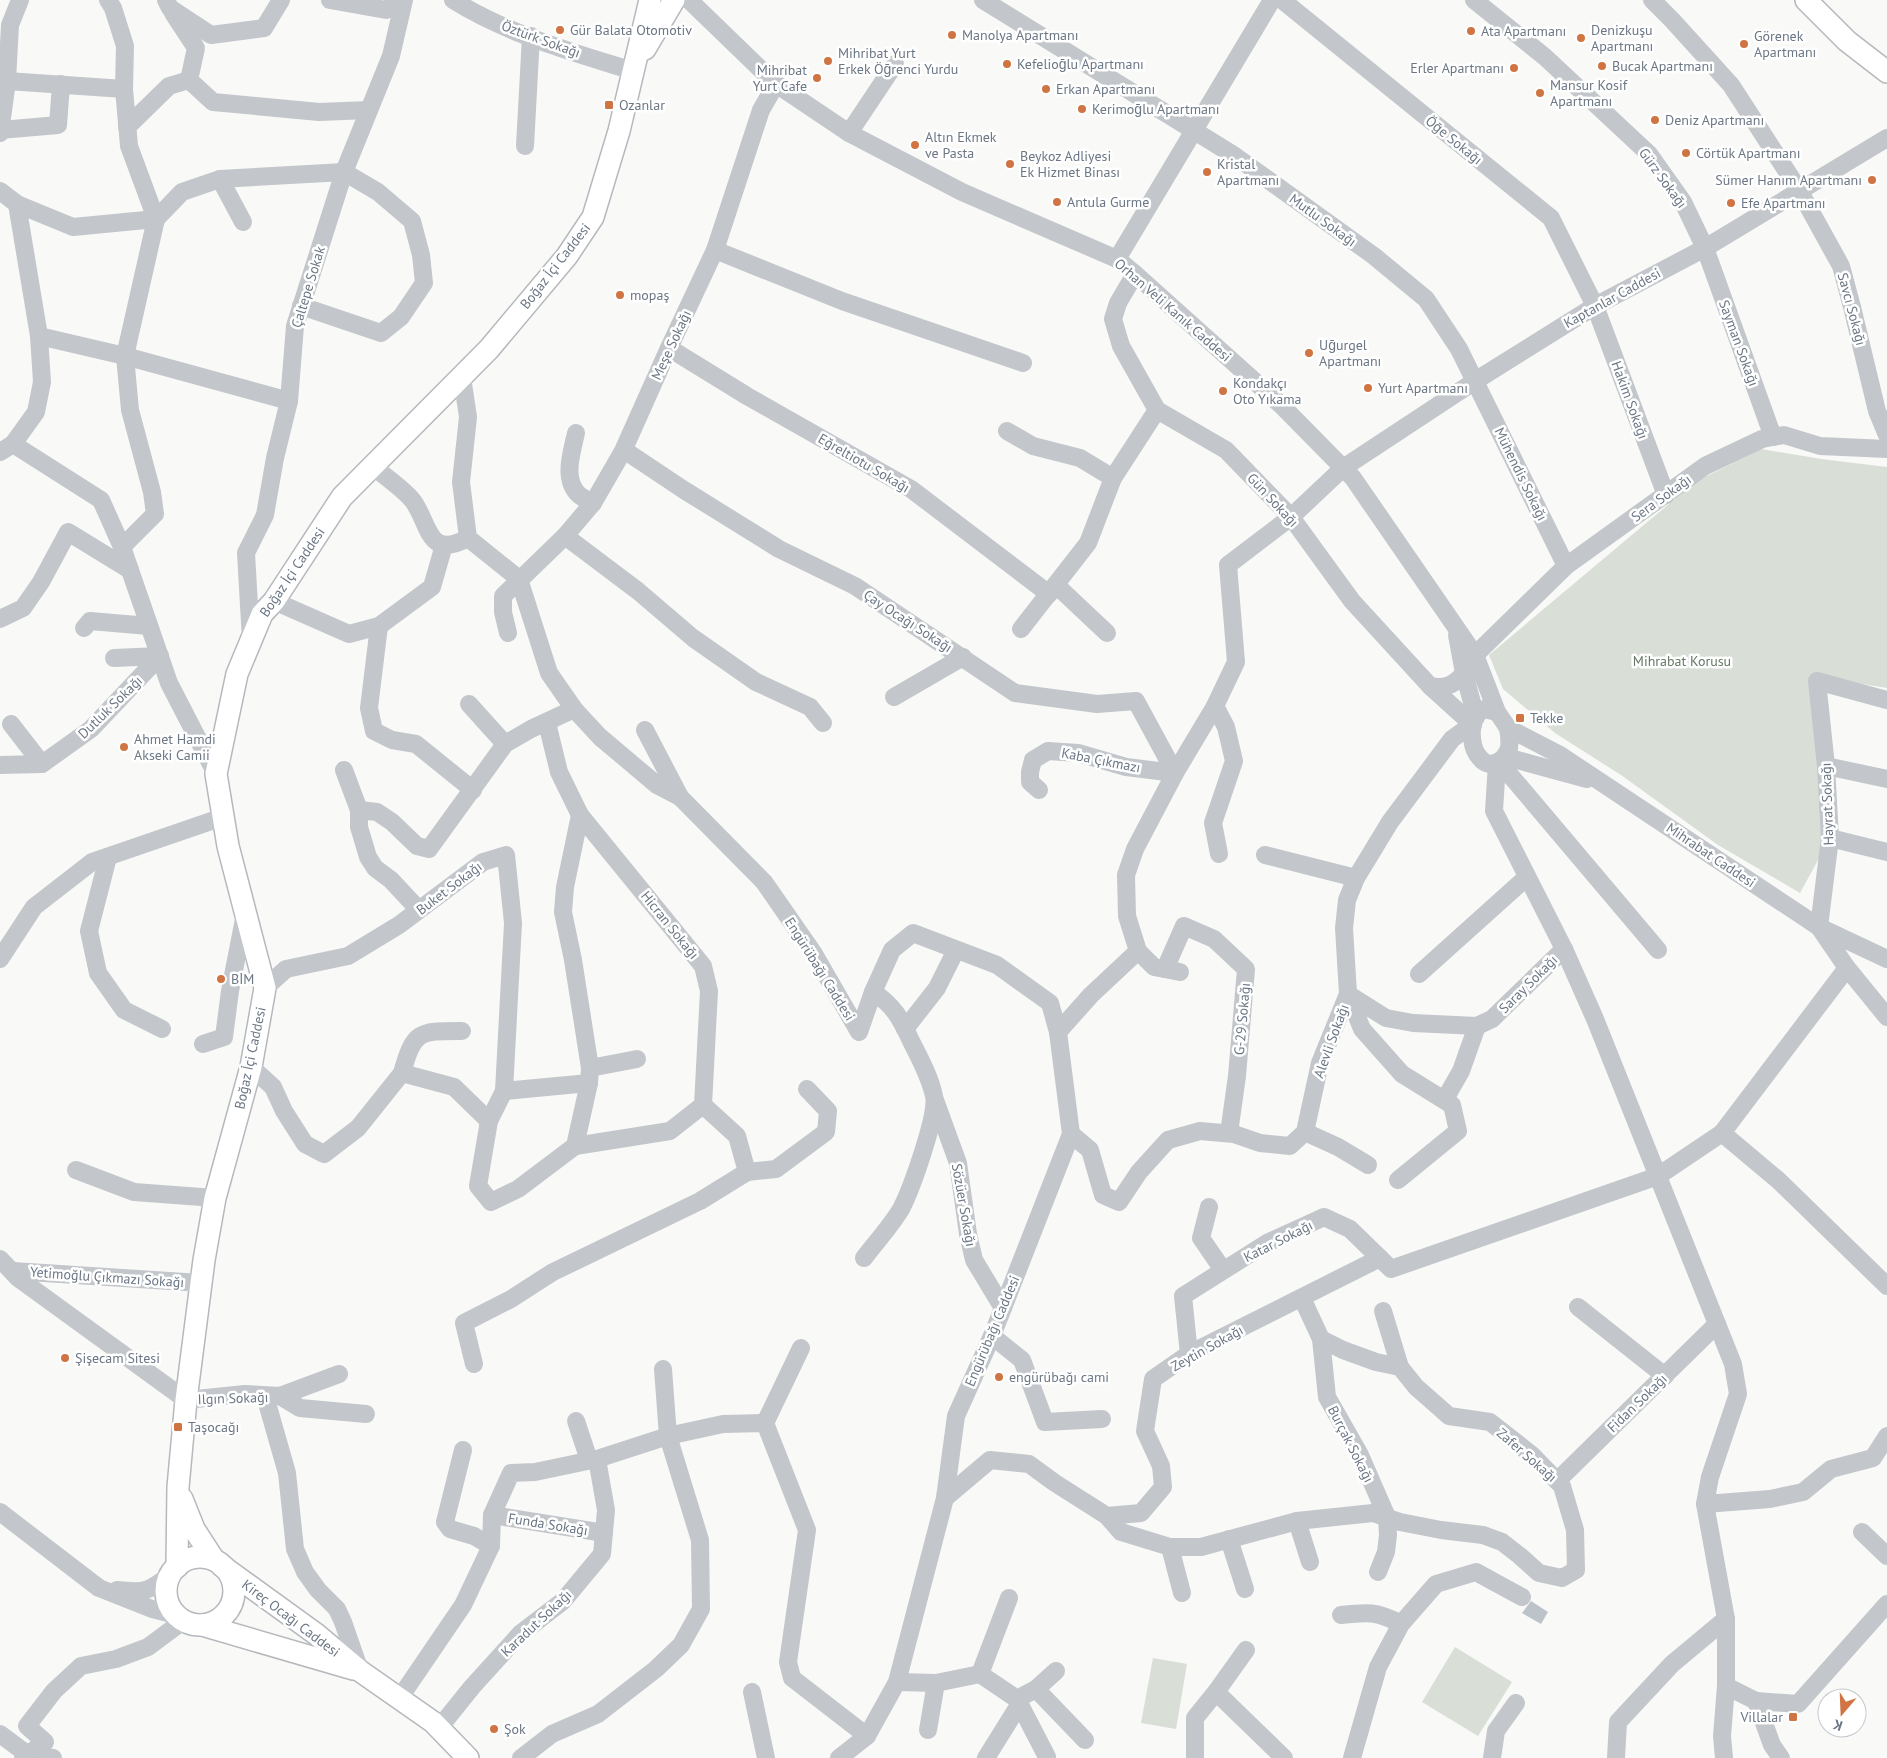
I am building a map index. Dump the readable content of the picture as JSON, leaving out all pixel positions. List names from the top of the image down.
{
  "streets": {
    "main road": ["Boğaz İçi Caddesi", "Kireç Ocağı Caddesi"],
    "street": [
      "Öztürk Sokağı",
      "Öḡe Sokağı",
      "Gürz Sokağı",
      "Mutlu Sokağı",
      "Çaltepe Sokak",
      "Kaptanlar Caddesi",
      "Savcı Sokağı",
      "Orhan Veli Kanık Caddesi",
      "Sayman Sokağı",
      "Meşe Sokağı",
      "Hakim Sokağı",
      "Eğreltiotu Sokağı",
      "Mühendis Sokağı",
      "Sera Sokağı",
      "Gün Sokağı",
      "Çay Ocağı Sokağı",
      "Dutluk Sokağı",
      "Kaba Çıkmazı",
      "Hayrat Sokağı",
      "Mihrabat Caddesi",
      "Buket Sokağı",
      "Hicran Sokağı",
      "Engürübağı Caddesi",
      "Saray Sokağı",
      "G-29 Sokağı",
      "Alevli Sokağı",
      "Sözüer Sokağı",
      "Katar Sokağı",
      "Yetimoğlu Çıkmazı Sokağı",
      "Zeytin Sokağı",
      "Ilgın Sokağı",
      "Fidan Sokağı",
      "Burçak Sokağı",
      "Zafer Sokağı",
      "Funda Sokağı",
      "Karadut Sokağı"
    ]
  },
  "crossings": [
    ["Öztürk Sokağı", "Boğaz İçi Caddesi"],
    ["Öḡe Sokağı", "Kaptanlar Caddesi"],
    ["Öḡe Sokağı", "Hakim Sokağı"],
    ["Gürz Sokağı", "Kaptanlar Caddesi"],
    ["Gürz Sokağı", "Sayman Sokağı"],
    ["Mutlu Sokağı", "Kaptanlar Caddesi"],
    ["Mutlu Sokağı", "Mühendis Sokağı"],
    ["Boğaz İçi Caddesi", "Çaltepe Sokak"],
    ["Boğaz İçi Caddesi", "Buket Sokağı"],
    ["Boğaz İçi Caddesi", "Yetimoğlu Çıkmazı Sokağı"],
    ["Boğaz İçi Caddesi", "Ilgın Sokağı"],
    ["Boğaz İçi Caddesi", "Kireç Ocağı Caddesi"],
    ["Kaptanlar Caddesi", "Savcı Sokağı"],
    ["Kaptanlar Caddesi", "Orhan Veli Kanık Caddesi"],
    ["Kaptanlar Caddesi", "Sayman Sokağı"],
    ["Kaptanlar Caddesi", "Hakim Sokağı"],
    ["Kaptanlar Caddesi", "Mühendis Sokağı"],
    ["Kaptanlar Caddesi", "Gün Sokağı"],
    ["Orhan Veli Kanık Caddesi", "Meşe Sokağı"],
    ["Orhan Veli Kanık Caddesi", "Sera Sokağı"],
    ["Orhan Veli Kanık Caddesi", "Gün Sokağı"],
    ["Orhan Veli Kanık Caddesi", "Mihrabat Caddesi"],
    ["Orhan Veli Kanık Caddesi", "Alevli Sokağı"],
    ["Sayman Sokağı", "Sera Sokağı"],
    ["Meşe Sokağı", "Eğreltiotu Sokağı"],
    ["Meşe Sokağı", "Çay Ocağı Sokağı"],
    ["Meşe Sokağı", "Engürübağı Caddesi"],
    ["Hakim Sokağı", "Sera Sokağı"],
    ["Mühendis Sokağı", "Sera Sokağı"],
    ["Gün Sokağı", "Mihrabat Caddesi"],
    ["Gün Sokağı", "Alevli Sokağı"],
    ["Çay Ocağı Sokağı", "Kaba Çıkmazı"],
    ["Hayrat Sokağı", "Mihrabat Caddesi"],
    ["Mihrabat Caddesi", "Alevli Sokağı"],
    ["Engürübağı Caddesi", "Sözüer Sokağı"],
    ["Katar Sokağı", "Zeytin Sokağı"],
    ["Zeytin Sokağı", "Zafer Sokağı"],
    ["Fidan Sokağı", "Zafer Sokağı"],
    ["Burçak Sokağı", "Zafer Sokağı"],
    ["Funda Sokağı", "Karadut Sokağı"],
    ["Kireç Ocağı Caddesi", "Karadut Sokağı"]
  ],
  "parks": ["Mihrabat Korusu"],
  "places": {
    "other": [
      "Gür Balata Otomotiv",
      "Ata Apartmanı",
      "Manolya Apartmanı",
      "Denizkuşu Apartmanı",
      "Görenek Apartmanı",
      "Mihribat Yurt Erkek Öḡrenci Yurdu",
      "Kefelioḡlu Apartmanı",
      "Bucak Apartmanı",
      "Erler Apartmanı",
      "Mihribat Yurt Cafe",
      "Erkan Apartmanı",
      "Mansur Kosif Apartmanı",
      "Kerimoḡlu Apartmanı",
      "Deniz Apartmanı",
      "Altın Ekmek ve Pasta",
      "Cörtük Apartmanı",
      "Beykoz Adliyesi Ek Hizmet Binası",
      "Kristal Apartmanı",
      "Sümer Hanım Apartmanı",
      "Antula Gurme",
      "Efe Apartmanı",
      "mopaş",
      "Uḡurgel Apartmanı",
      "Yurt Apartmanı",
      "Kondakçı Oto Yıkama",
      "Ahmet Hamdi Akseki Camii",
      "BİM",
      "Şişecam Sitesi",
      "engürübağı cami",
      "Şok"
    ],
    "transit": [
      "Ozanlar",
      "Tekke",
      "Taşocağı",
      "Villalar"
    ]
  },
  "north": "bottom"
}
